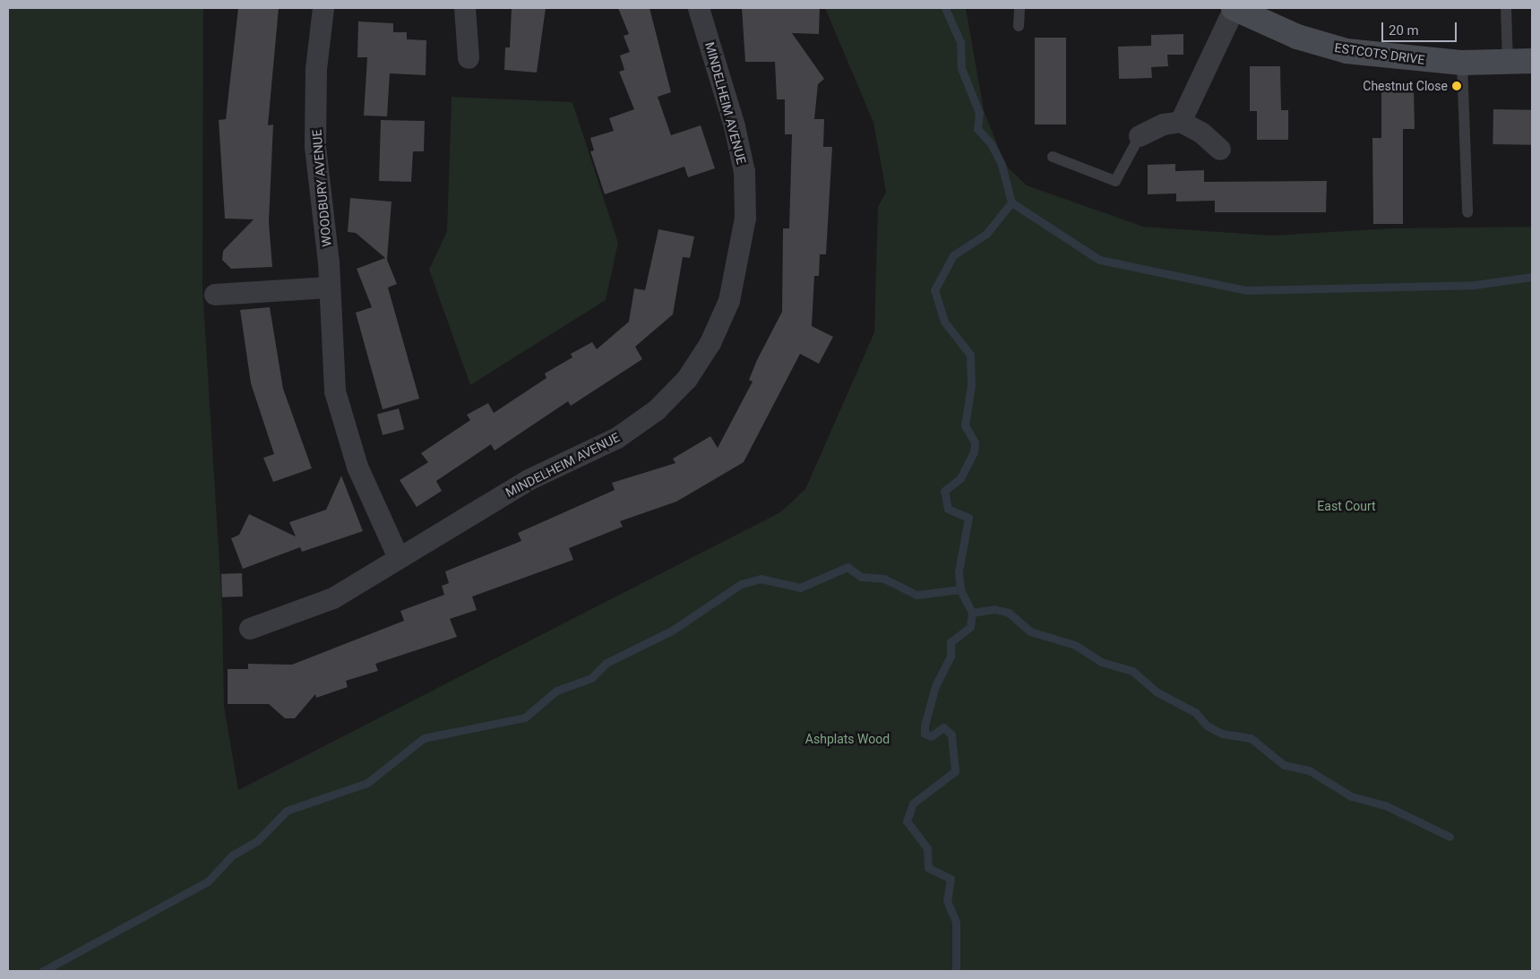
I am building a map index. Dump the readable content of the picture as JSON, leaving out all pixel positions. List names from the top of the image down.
{
  "streets": {
    "street": ["ESTCOTS DRIVE", "MINDELHEIM AVENUE", "WOODBURY AVENUE"]
  },
  "crossings": [
    ["MINDELHEIM AVENUE", "WOODBURY AVENUE"]
  ],
  "parks": ["East Court", "Ashplats Wood"],
  "places": ["Chestnut Close"],
  "scale_bar": "20 m"
}
